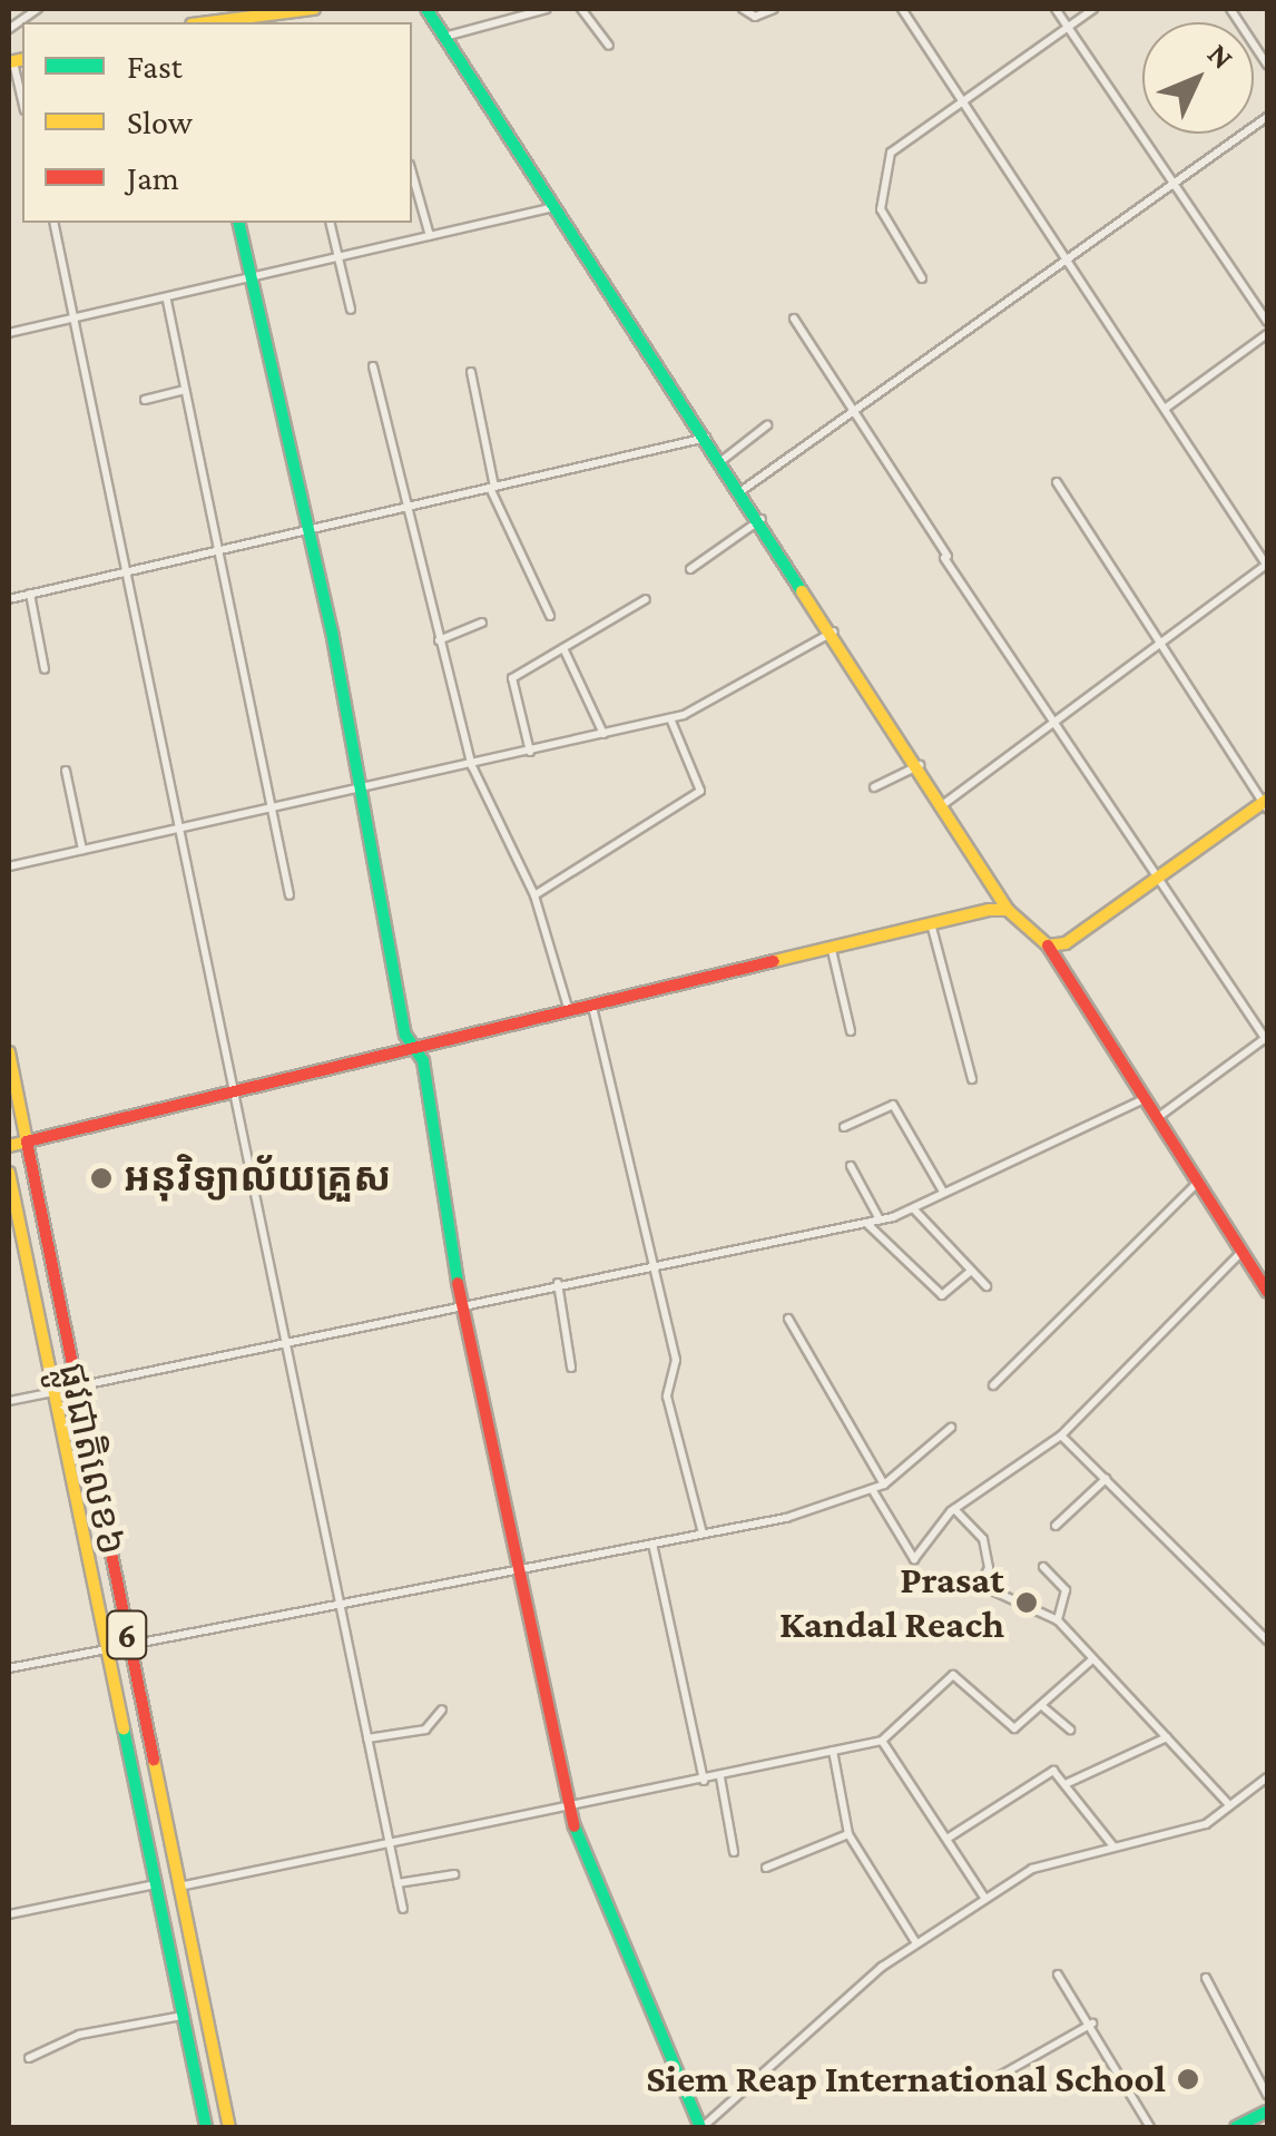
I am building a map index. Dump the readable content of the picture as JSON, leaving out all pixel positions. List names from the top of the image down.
{
  "streets": {
    "main road": ["ផ្លូវជាតិលេខ៦", "6"]
  },
  "places": ["អនុវិទ្យាល័យគ្រួស", "Prasat Kandal Reach", "Siem Reap International School"],
  "legend": ["Fast", "Slow", "Jam"],
  "north": "top right"
}
